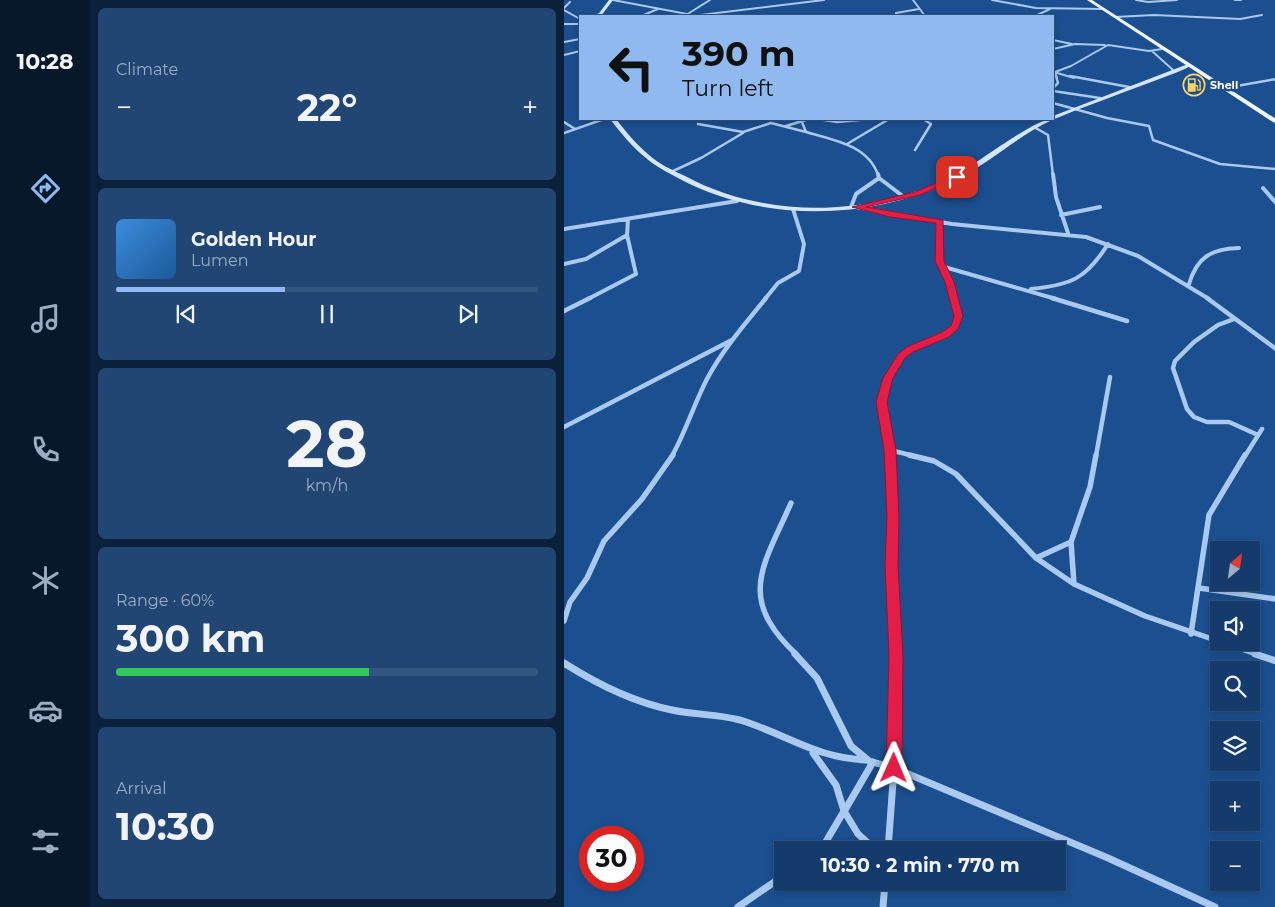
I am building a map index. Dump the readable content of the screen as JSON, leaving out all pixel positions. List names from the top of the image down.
{
  "places": {
    "fuel station": ["Shell"]
  },
  "north": "top right",
  "page": {
    "tabs": "10:28",
    "tile": [
      "Climate",
      ["28", "km/h"],
      ["Range · 60%", "300 km"],
      ["Arrival", "10:30"]
    ],
    "turn": ["390 m", "Turn left"],
    "heat": ["−", "22°", "+"],
    "song": ["Golden Hour", "Lumen"],
    "map_buttons": ["+", "−"],
    "limit": "30",
    "trip": "10:30 · 2 min · 770 m"
  }
}
